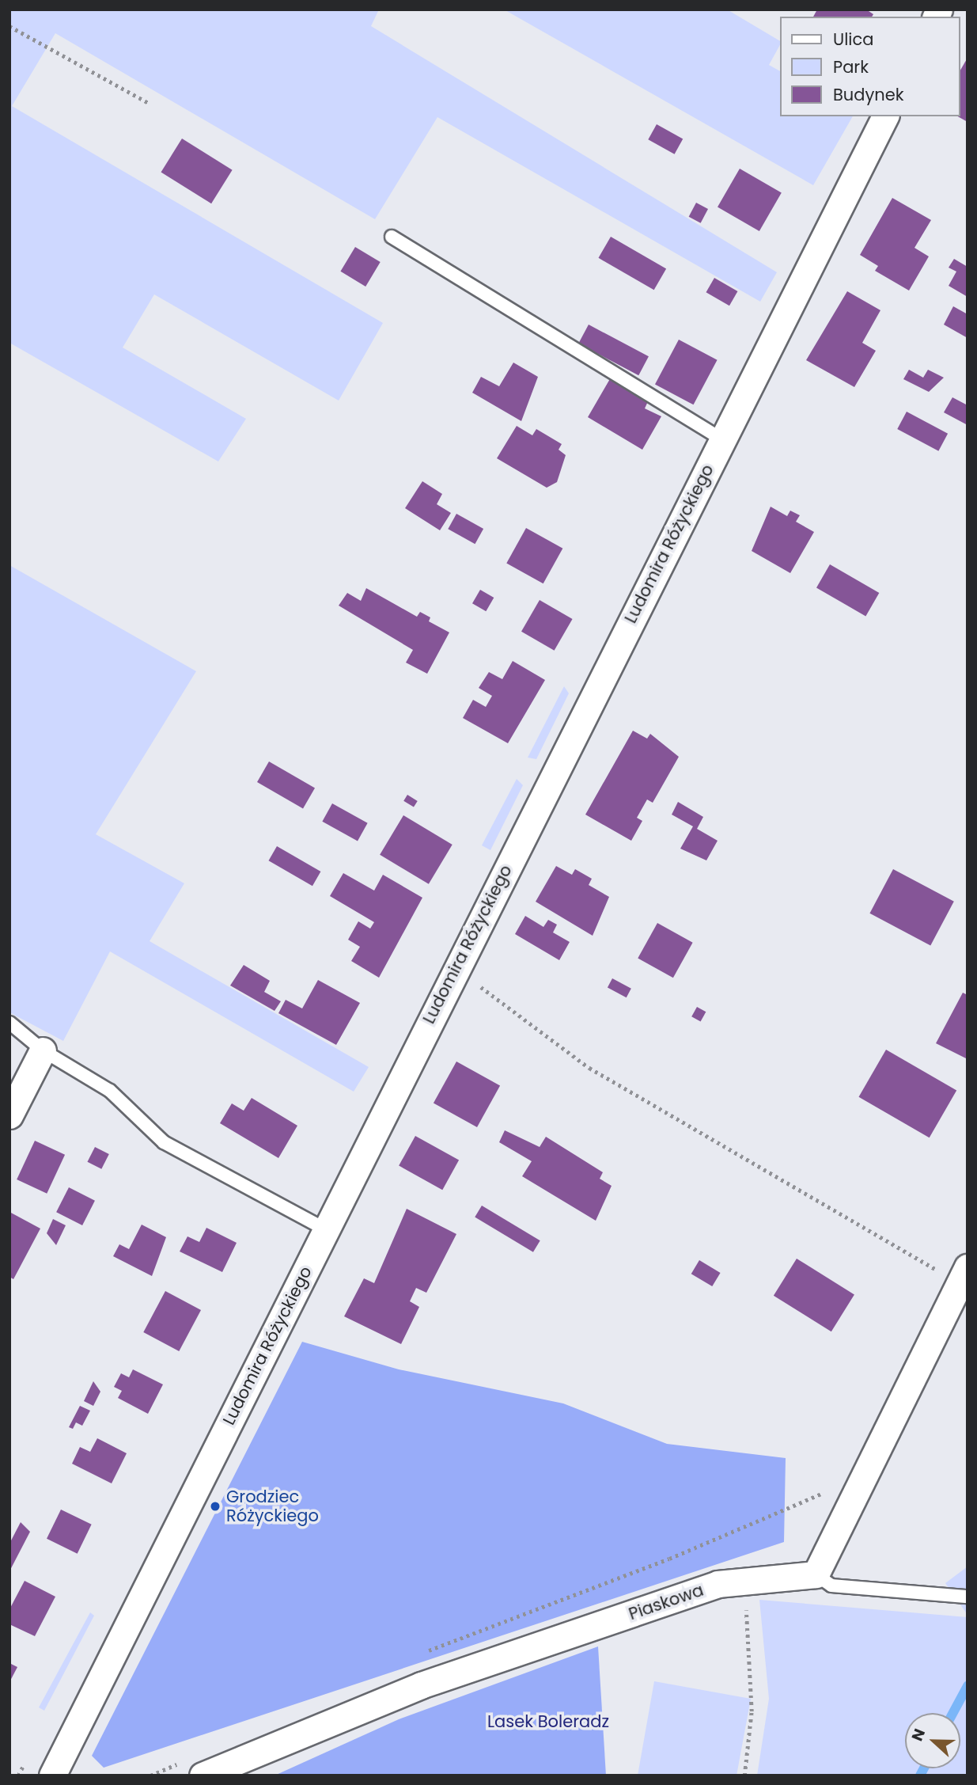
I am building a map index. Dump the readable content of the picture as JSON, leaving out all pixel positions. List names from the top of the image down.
{
  "streets": {
    "street": ["Ludomira Różyckiego", "Piaskowa"]
  },
  "parks": ["Lasek Boleradz"],
  "places": ["Grodziec Różyckiego"],
  "legend": ["Ulica", "Park", "Budynek"],
  "north": "left"
}
